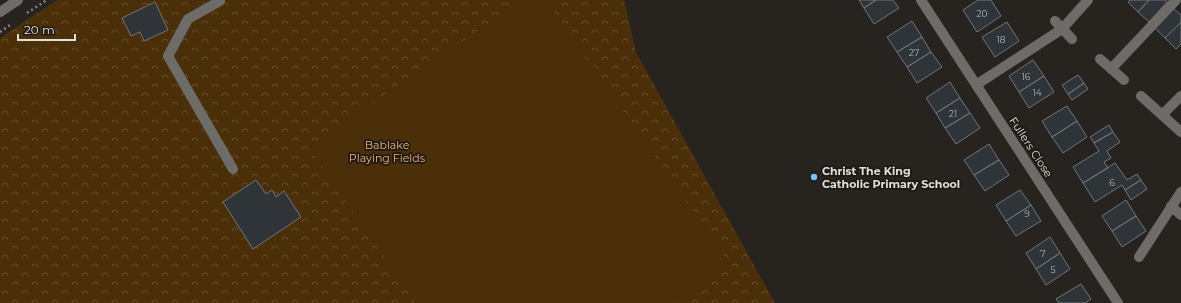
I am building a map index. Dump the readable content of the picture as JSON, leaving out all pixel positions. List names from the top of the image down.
{
  "streets": {
    "street": ["Fullers Close"]
  },
  "parks": ["Bablake Playing Fields"],
  "places": ["Christ The King Catholic Primary School"],
  "house_numbers": [
    "20",
    "18",
    "27",
    "16",
    "14",
    "21",
    "6",
    "9",
    "7",
    "5"
  ],
  "scale_bar": "20 m"
}
